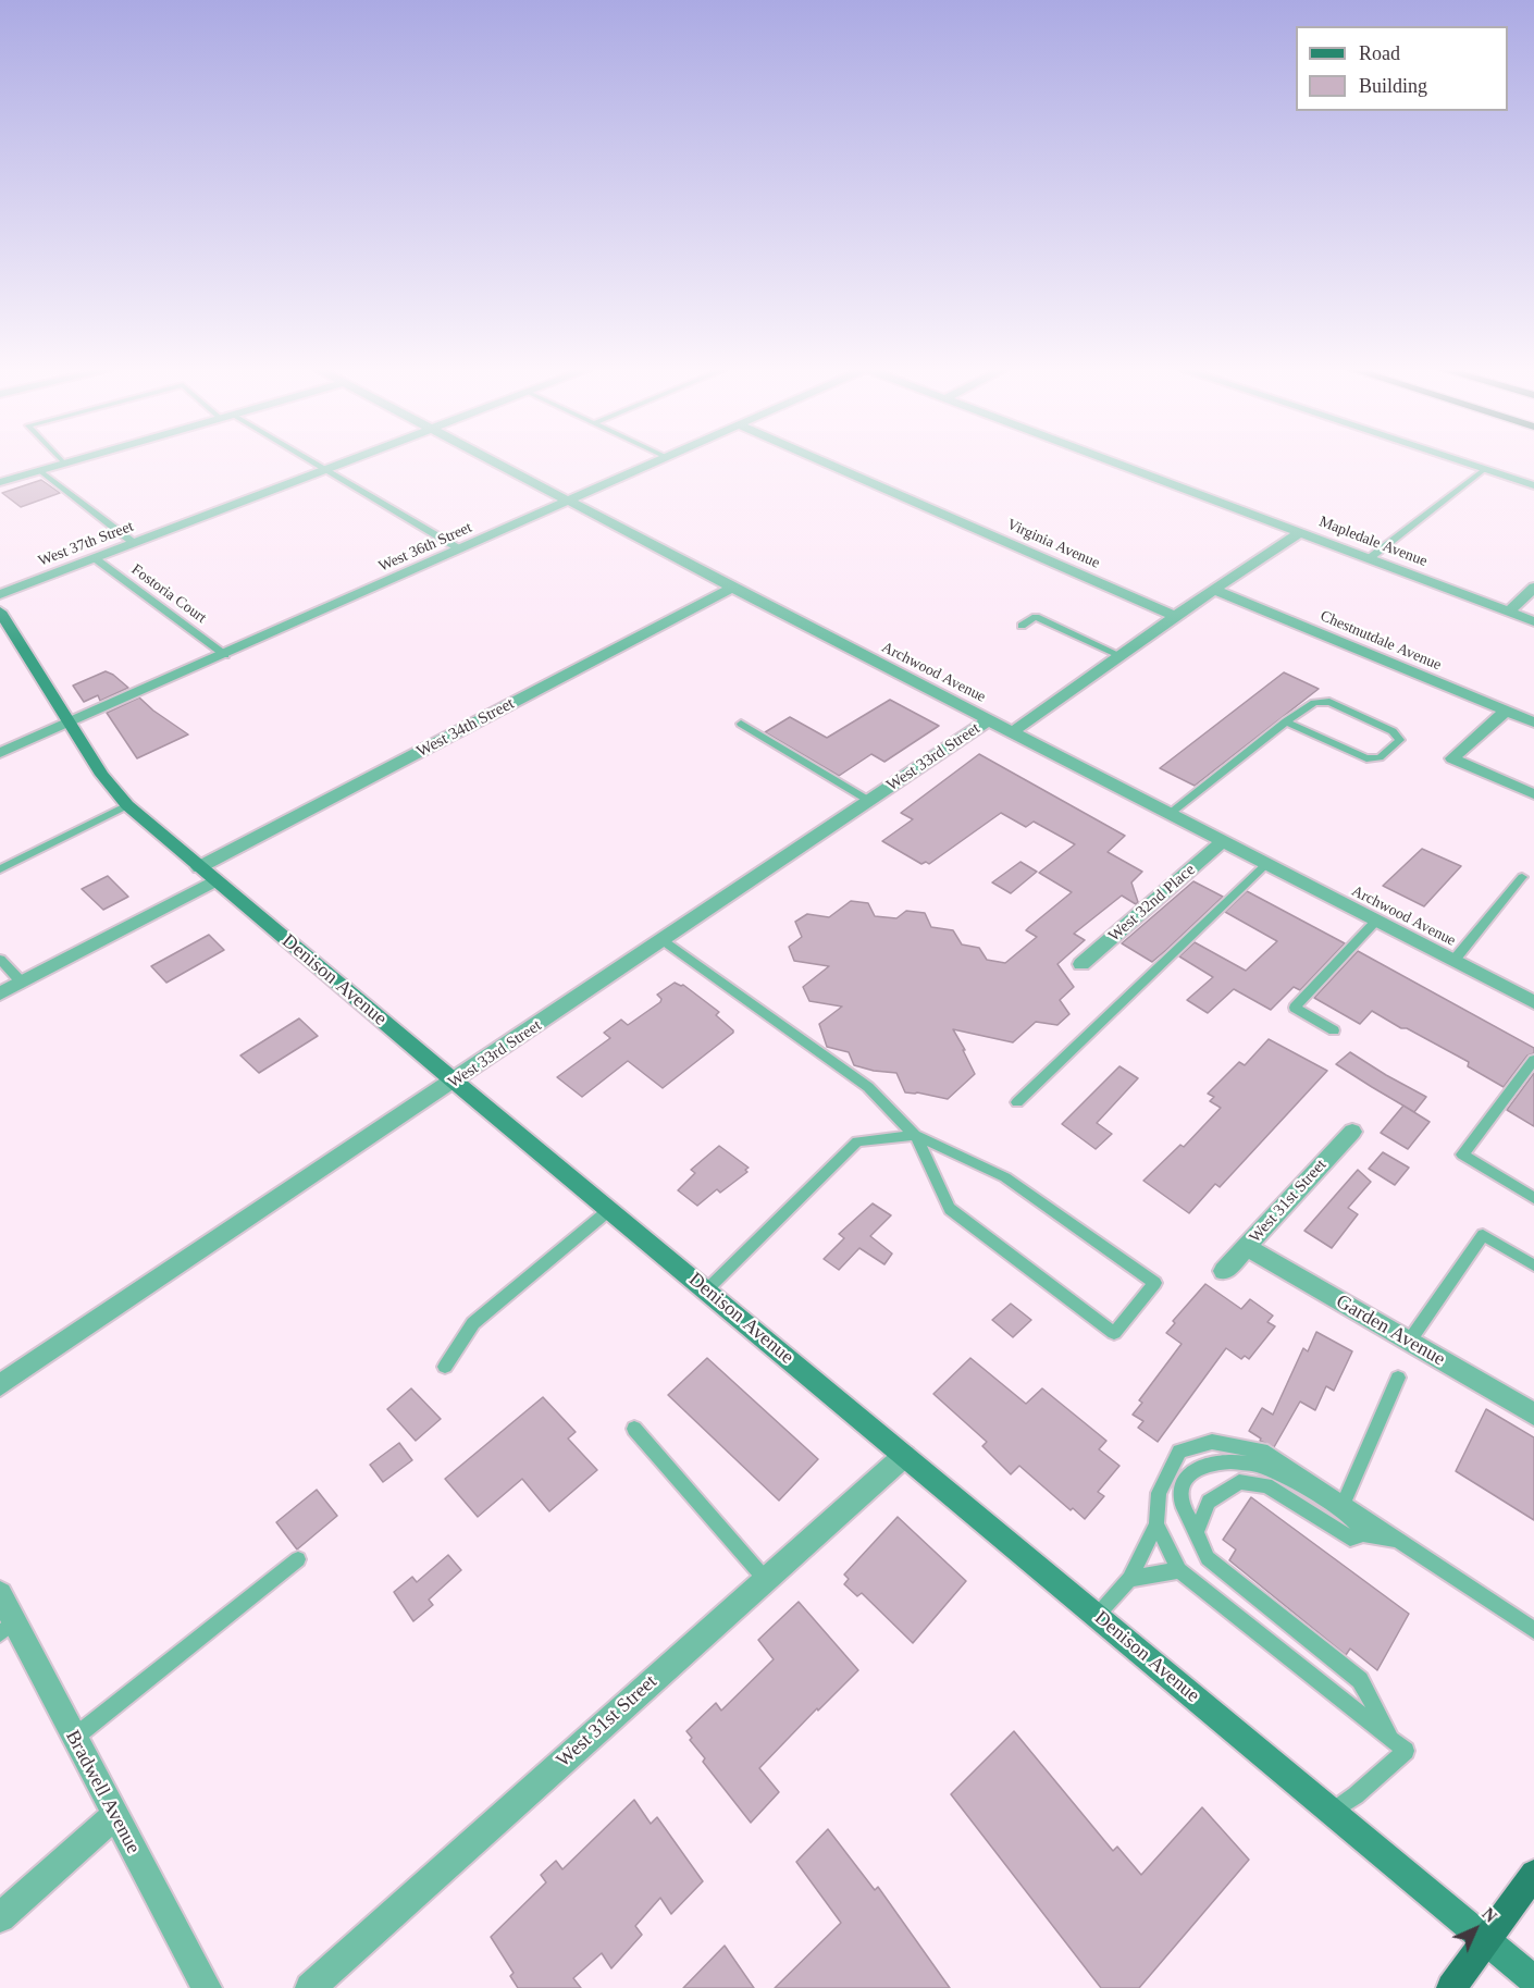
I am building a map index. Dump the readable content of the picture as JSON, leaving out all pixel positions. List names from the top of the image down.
{
  "streets": {
    "main road": ["Denison Avenue"],
    "street": [
      "Mapledale Avenue",
      "West 37th Street",
      "Virginia Avenue",
      "West 36th Street",
      "Chestnutdale Avenue",
      "Archwood Avenue",
      "West 34th Street",
      "West 33rd Street",
      "West 32nd Place",
      "West 31st Street",
      "Garden Avenue",
      "Bradwell Avenue"
    ],
    "lane": ["Fostoria Court"]
  },
  "crossings": [
    ["West 37th Street", "Fostoria Court"],
    ["West 36th Street", "Fostoria Court"],
    ["West 36th Street", "Archwood Avenue"],
    ["West 36th Street", "Denison Avenue"],
    ["Archwood Avenue", "West 34th Street"],
    ["Archwood Avenue", "West 33rd Street"],
    ["Archwood Avenue", "West 32nd Place"],
    ["West 34th Street", "Denison Avenue"],
    ["West 33rd Street", "Denison Avenue"],
    ["Denison Avenue", "West 31st Street"],
    ["West 31st Street", "Garden Avenue"]
  ],
  "legend": ["Road", "Building"],
  "north": "top right"
}
